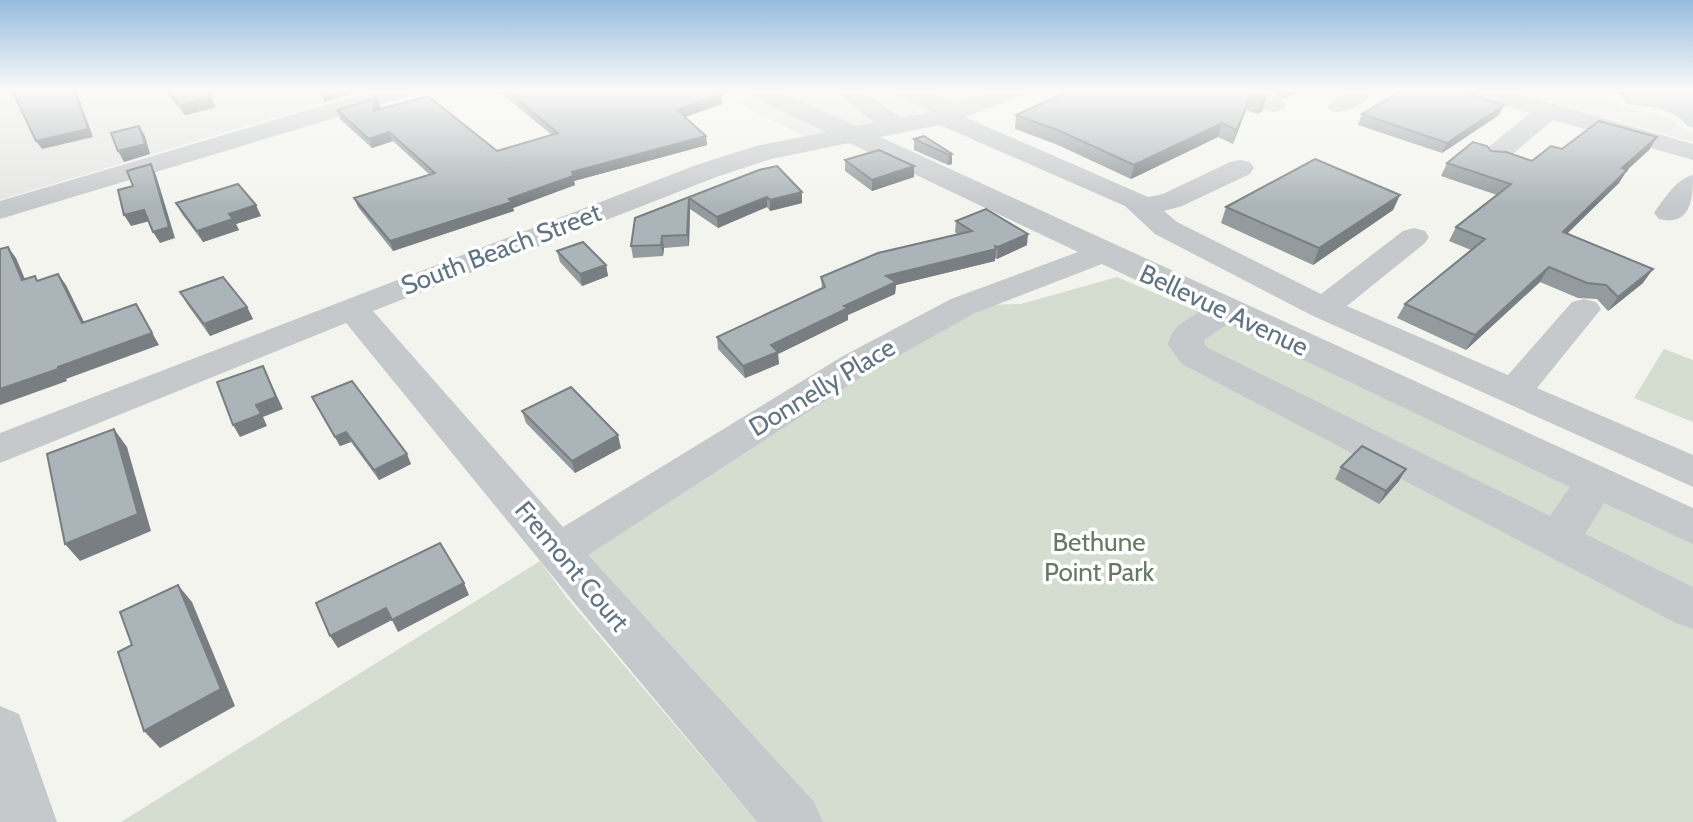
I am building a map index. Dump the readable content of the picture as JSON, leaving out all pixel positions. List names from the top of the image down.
{
  "streets": {
    "street": [
      "South Beach Street",
      "Bellevue Avenue",
      "Donnelly Place",
      "Fremont Court"
    ]
  },
  "crossings": [
    ["South Beach Street", "Bellevue Avenue"],
    ["South Beach Street", "Fremont Court"],
    ["Bellevue Avenue", "Donnelly Place"],
    ["Donnelly Place", "Fremont Court"]
  ],
  "parks": ["Bethune Point Park"]
}
